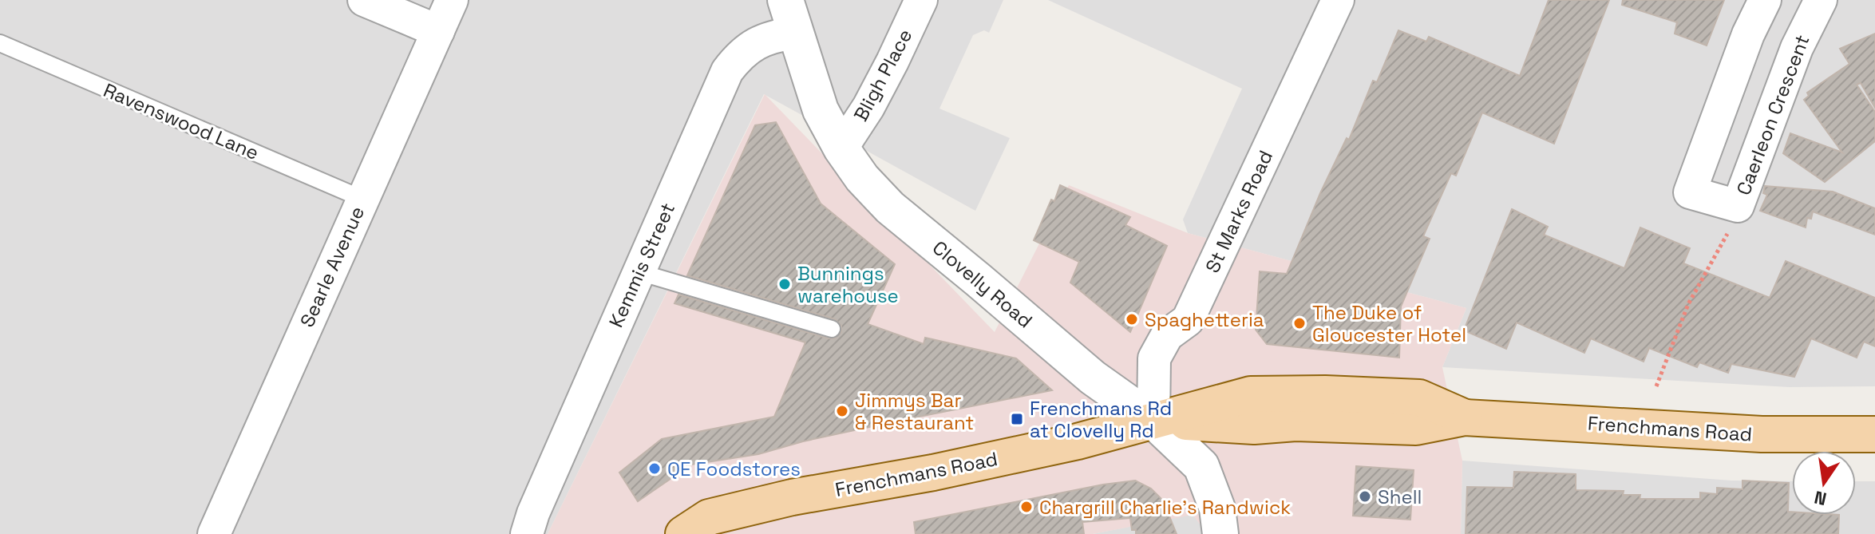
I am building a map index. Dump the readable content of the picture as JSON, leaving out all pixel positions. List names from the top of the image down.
{
  "streets": {
    "main road": ["Frenchmans Road"],
    "street": [
      "Bligh Place",
      "Caerleon Crescent",
      "St Marks Road",
      "Kemmis Street",
      "Searle Avenue",
      "Clovelly Road"
    ],
    "lane": ["Ravenswood Lane"]
  },
  "crossings": [
    ["Bligh Place", "Clovelly Road"],
    ["Ravenswood Lane", "Searle Avenue"],
    ["St Marks Road", "Clovelly Road"],
    ["St Marks Road", "Frenchmans Road"],
    ["Kemmis Street", "Clovelly Road"],
    ["Clovelly Road", "Frenchmans Road"]
  ],
  "places": {
    "other": [
      "Bunnings warehouse",
      "Spaghetteria",
      "The Duke of Gloucester Hotel",
      "Jimmys Bar & Restaurant",
      "QE Foodstores",
      "Shell",
      "Chargrill Charlie's Randwick"
    ],
    "transit": ["Frenchmans Rd at Clovelly Rd"]
  },
  "north": "bottom"
}
